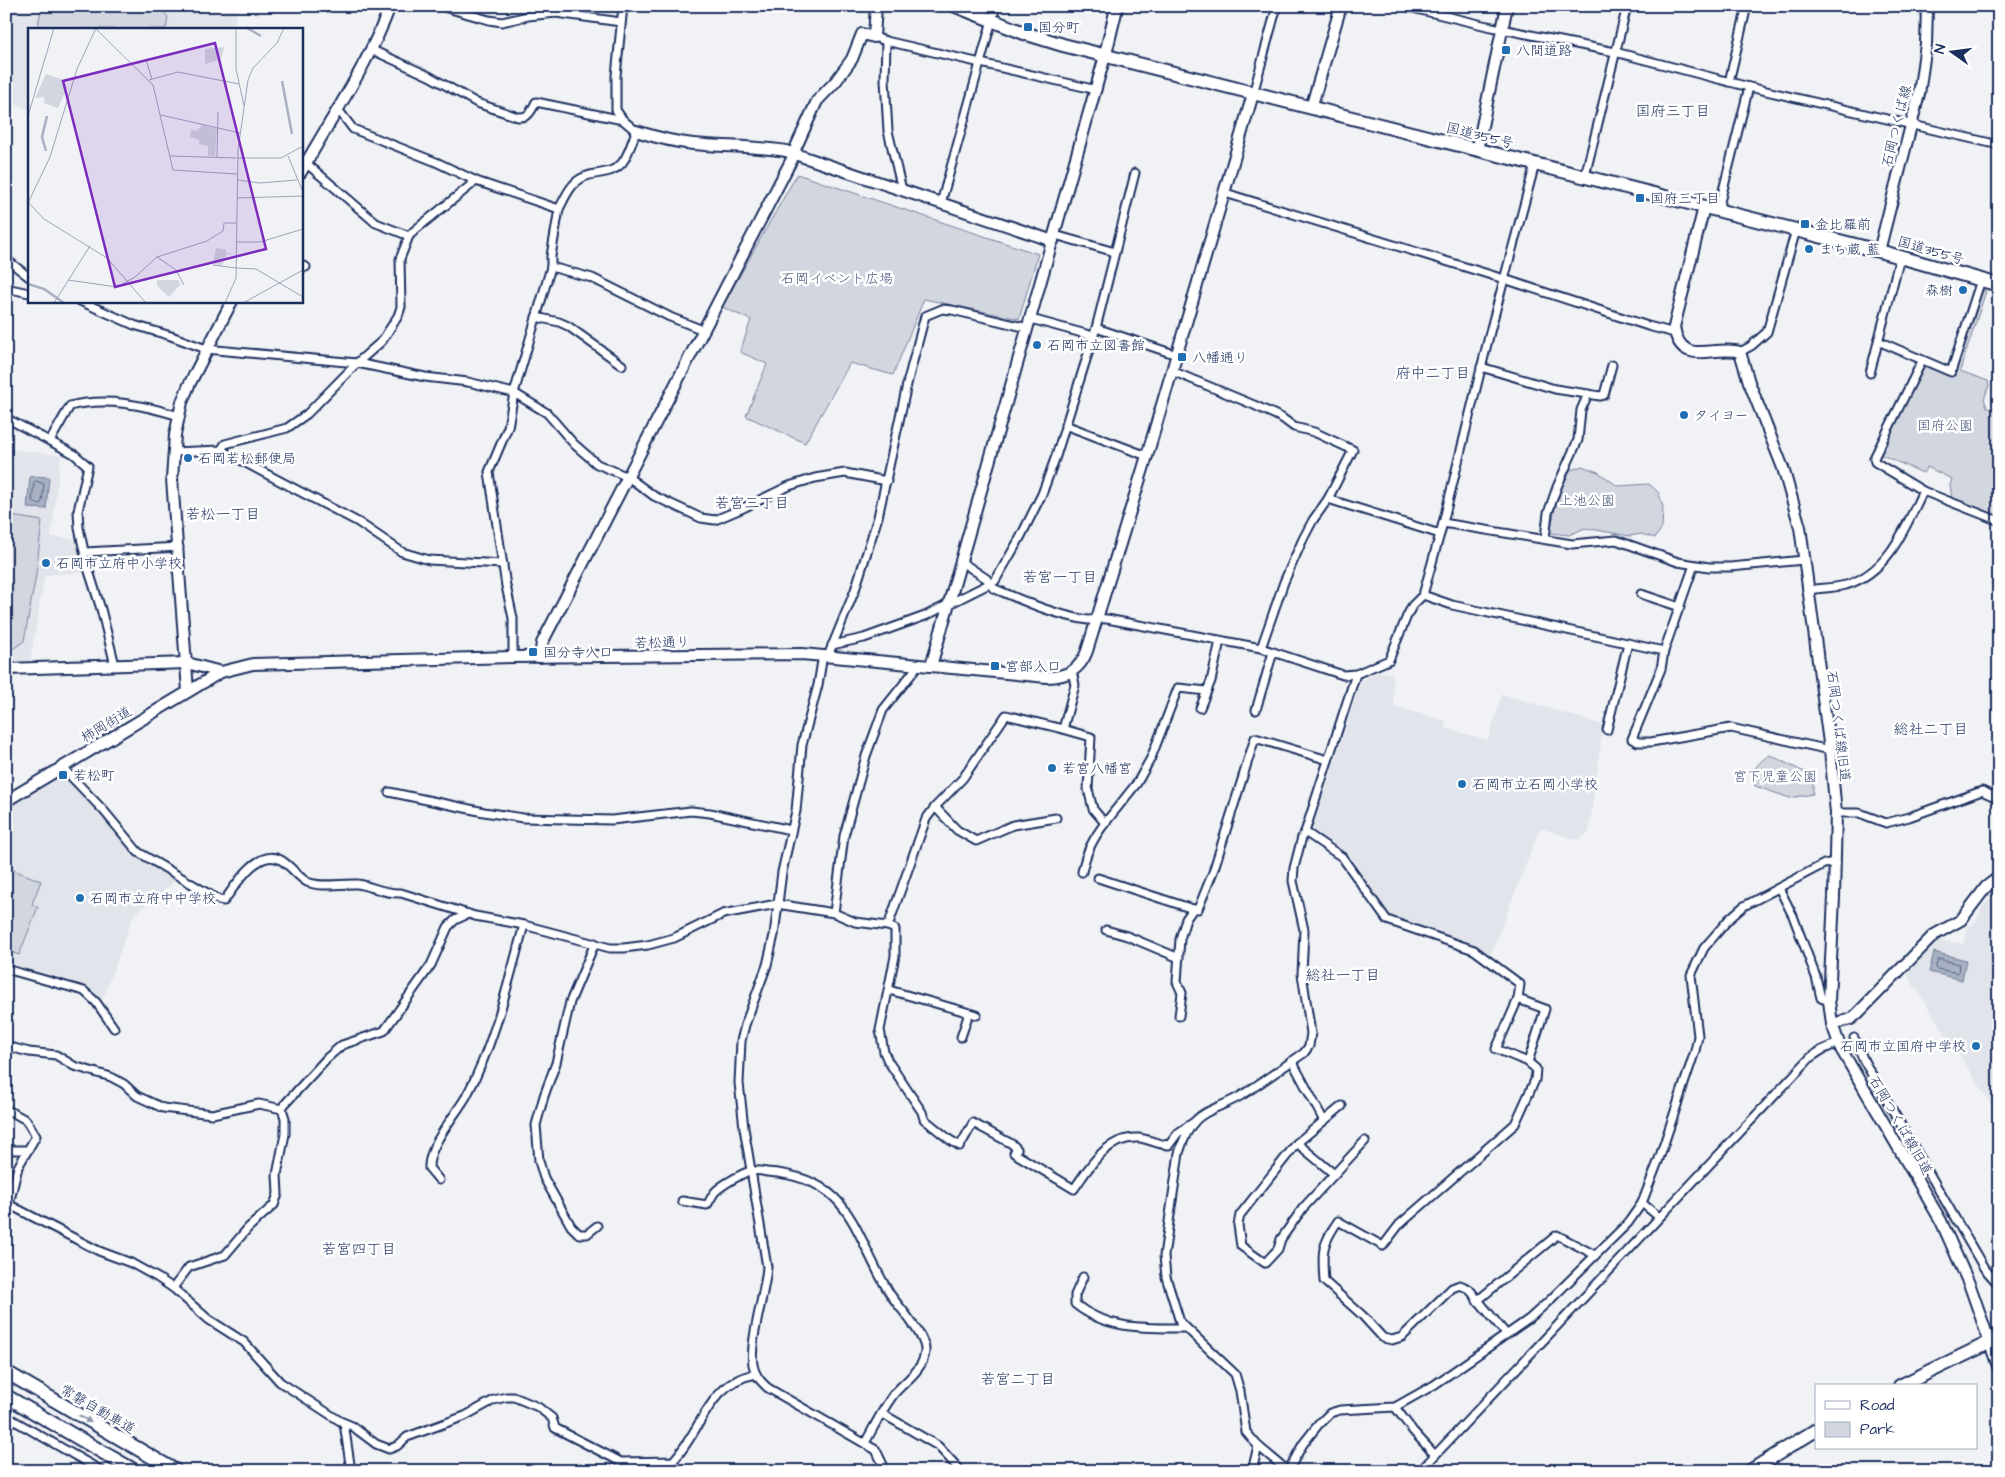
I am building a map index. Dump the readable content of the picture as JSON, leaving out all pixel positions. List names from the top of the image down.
{
  "streets": {
    "highway": ["国道355号", "常磐自動車道"],
    "street": [
      "石岡つくば線",
      "若松通り",
      "柿岡街道",
      "石岡つくば線旧道"
    ]
  },
  "crossings": [
    ["石岡つくば線", "国道355号"],
    ["若松通り", "柿岡街道"]
  ],
  "districts": [
    "国府三丁目",
    "府中二丁目",
    "若宮三丁目",
    "若松一丁目",
    "若宮一丁目",
    "総社二丁目",
    "総社一丁目",
    "若宮四丁目",
    "若宮二丁目"
  ],
  "parks": [
    "石岡イベント広場",
    "国府公園",
    "上池公園",
    "宮下児童公園"
  ],
  "places": {
    "transit": [
      "国分町",
      "八間道路",
      "国府三丁目",
      "金比羅前",
      "八幡通り",
      "国分寺入口",
      "宮部入口",
      "若松町"
    ],
    "other": [
      "まち蔵 藍",
      "森樹",
      "石岡市立図書館",
      "タイヨー",
      "石岡若松郵便局",
      "石岡市立府中小学校",
      "若宮八幡宮",
      "石岡市立石岡小学校",
      "石岡市立府中中学校",
      "石岡市立国府中学校"
    ]
  },
  "legend": ["Road", "Park"],
  "north": "left"
}
